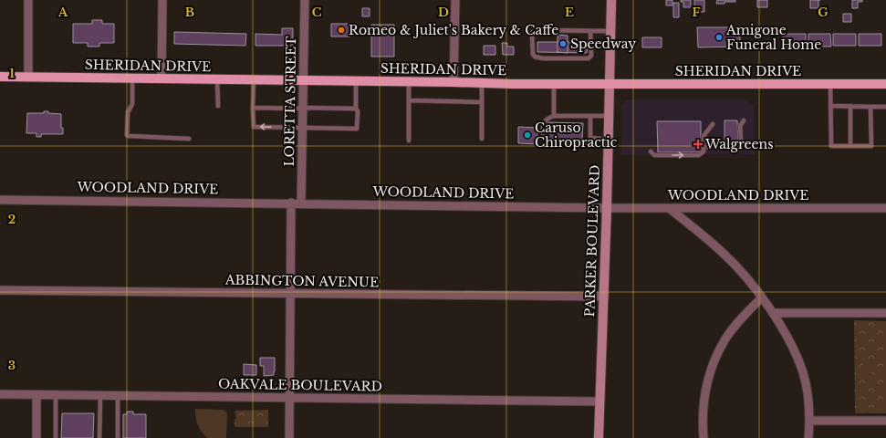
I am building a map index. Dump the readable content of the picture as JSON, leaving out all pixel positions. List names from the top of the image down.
{
  "streets": {
    "main road": ["SHERIDAN DRIVE"],
    "street": [
      "LORETTA STREET",
      "WOODLAND DRIVE",
      "PARKER BOULEVARD",
      "ABBINGTON AVENUE",
      "OAKVALE BOULEVARD"
    ]
  },
  "crossings": [
    ["SHERIDAN DRIVE", "LORETTA STREET"],
    ["SHERIDAN DRIVE", "PARKER BOULEVARD"],
    ["LORETTA STREET", "WOODLAND DRIVE"],
    ["WOODLAND DRIVE", "PARKER BOULEVARD"],
    ["PARKER BOULEVARD", "ABBINGTON AVENUE"],
    ["PARKER BOULEVARD", "OAKVALE BOULEVARD"]
  ],
  "places": {
    "other": [
      "Romeo & Juliet's Bakery & Caffe",
      "Amigone Funeral Home",
      "Speedway",
      "Caruso Chiropractic"
    ],
    "health": ["Walgreens"]
  },
  "grid": {
    "columns": [
      "A",
      "B",
      "C",
      "D",
      "E",
      "F",
      "G"
    ],
    "rows": ["1", "2", "3"]
  }
}
